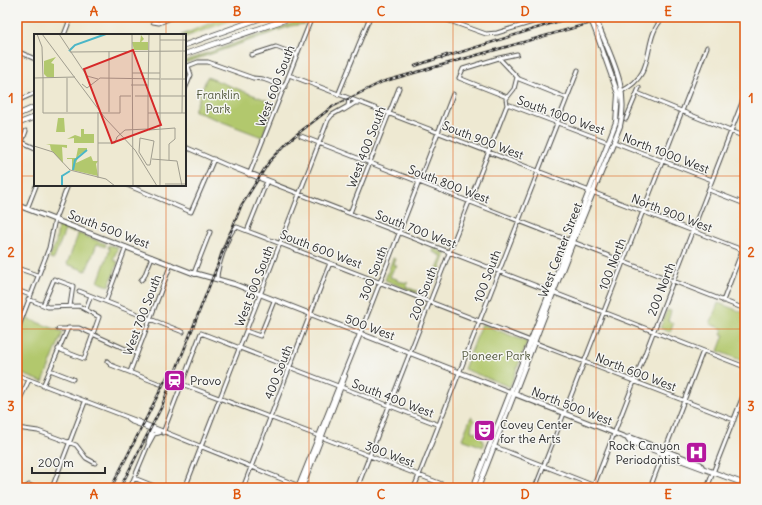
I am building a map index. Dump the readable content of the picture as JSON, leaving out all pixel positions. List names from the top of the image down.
{
  "streets": {
    "main road": [
      "South 500 West",
      "West Center Street",
      "300 South",
      "500 West",
      "North 500 West"
    ],
    "street": [
      "West 600 South",
      "South 1000 West",
      "South 900 West",
      "West 400 South",
      "North 1000 West",
      "South 800 West",
      "North 900 West",
      "South 700 West",
      "South 600 West",
      "100 North",
      "100 South",
      "West 500 South",
      "200 North",
      "200 South",
      "West 700 South",
      "400 South",
      "North 600 West",
      "South 400 West",
      "300 West"
    ]
  },
  "crossings": [
    ["West 600 South", "South 900 West"],
    ["West 600 South", "South 700 West"],
    ["South 1000 West", "West Center Street"],
    ["South 1000 West", "100 South"],
    ["South 1000 West", "200 South"],
    ["South 900 West", "West 400 South"],
    ["South 900 West", "North 900 West"],
    ["South 900 West", "West Center Street"],
    ["South 900 West", "300 South"],
    ["South 900 West", "100 South"],
    ["South 900 West", "West 500 South"],
    ["South 900 West", "200 South"],
    ["West 400 South", "South 800 West"],
    ["West 400 South", "South 700 West"],
    ["North 1000 West", "West Center Street"],
    ["North 1000 West", "100 North"],
    ["North 1000 West", "200 North"],
    ["South 800 West", "West Center Street"],
    ["South 800 West", "100 North"],
    ["South 800 West", "300 South"],
    ["South 800 West", "100 South"],
    ["South 800 West", "West 500 South"],
    ["South 800 West", "200 North"],
    ["South 800 West", "200 South"],
    ["North 900 West", "West Center Street"],
    ["North 900 West", "100 North"],
    ["North 900 West", "200 North"],
    ["South 500 West", "South 600 West"],
    ["South 500 West", "West 700 South"],
    ["South 500 West", "500 West"],
    ["South 700 West", "West Center Street"],
    ["South 700 West", "100 North"],
    ["South 700 West", "300 South"],
    ["South 700 West", "100 South"],
    ["South 700 West", "West 500 South"],
    ["South 700 West", "200 North"],
    ["South 700 West", "200 South"],
    ["South 600 West", "West Center Street"],
    ["South 600 West", "300 South"],
    ["South 600 West", "100 South"],
    ["South 600 West", "West 500 South"],
    ["South 600 West", "200 South"],
    ["South 600 West", "400 South"],
    ["South 600 West", "North 600 West"],
    ["West Center Street", "500 West"],
    ["West Center Street", "North 600 West"],
    ["West Center Street", "North 500 West"],
    ["100 North", "North 600 West"],
    ["100 North", "North 500 West"],
    ["300 South", "500 West"],
    ["300 South", "South 400 West"],
    ["300 South", "300 West"],
    ["100 South", "500 West"],
    ["100 South", "South 400 West"],
    ["100 South", "300 West"],
    ["West 500 South", "500 West"],
    ["West 500 South", "South 400 West"],
    ["West 500 South", "300 West"],
    ["200 North", "North 600 West"],
    ["200 North", "North 500 West"],
    ["200 South", "500 West"],
    ["200 South", "South 400 West"],
    ["200 South", "300 West"],
    ["500 West", "400 South"],
    ["500 West", "North 500 West"],
    ["400 South", "South 400 West"],
    ["400 South", "300 West"],
    ["South 400 West", "300 West"]
  ],
  "parks": ["Franklin Park", "Pioneer Park"],
  "places": {
    "station": ["Provo"],
    "theatre": ["Covey Center for the Arts"],
    "hospital": ["Rock Canyon Periodontist"]
  },
  "scale_bar": "200 m",
  "grid": {
    "columns": [
      "A",
      "B",
      "C",
      "D",
      "E"
    ],
    "rows": ["1", "2", "3"]
  }
}
